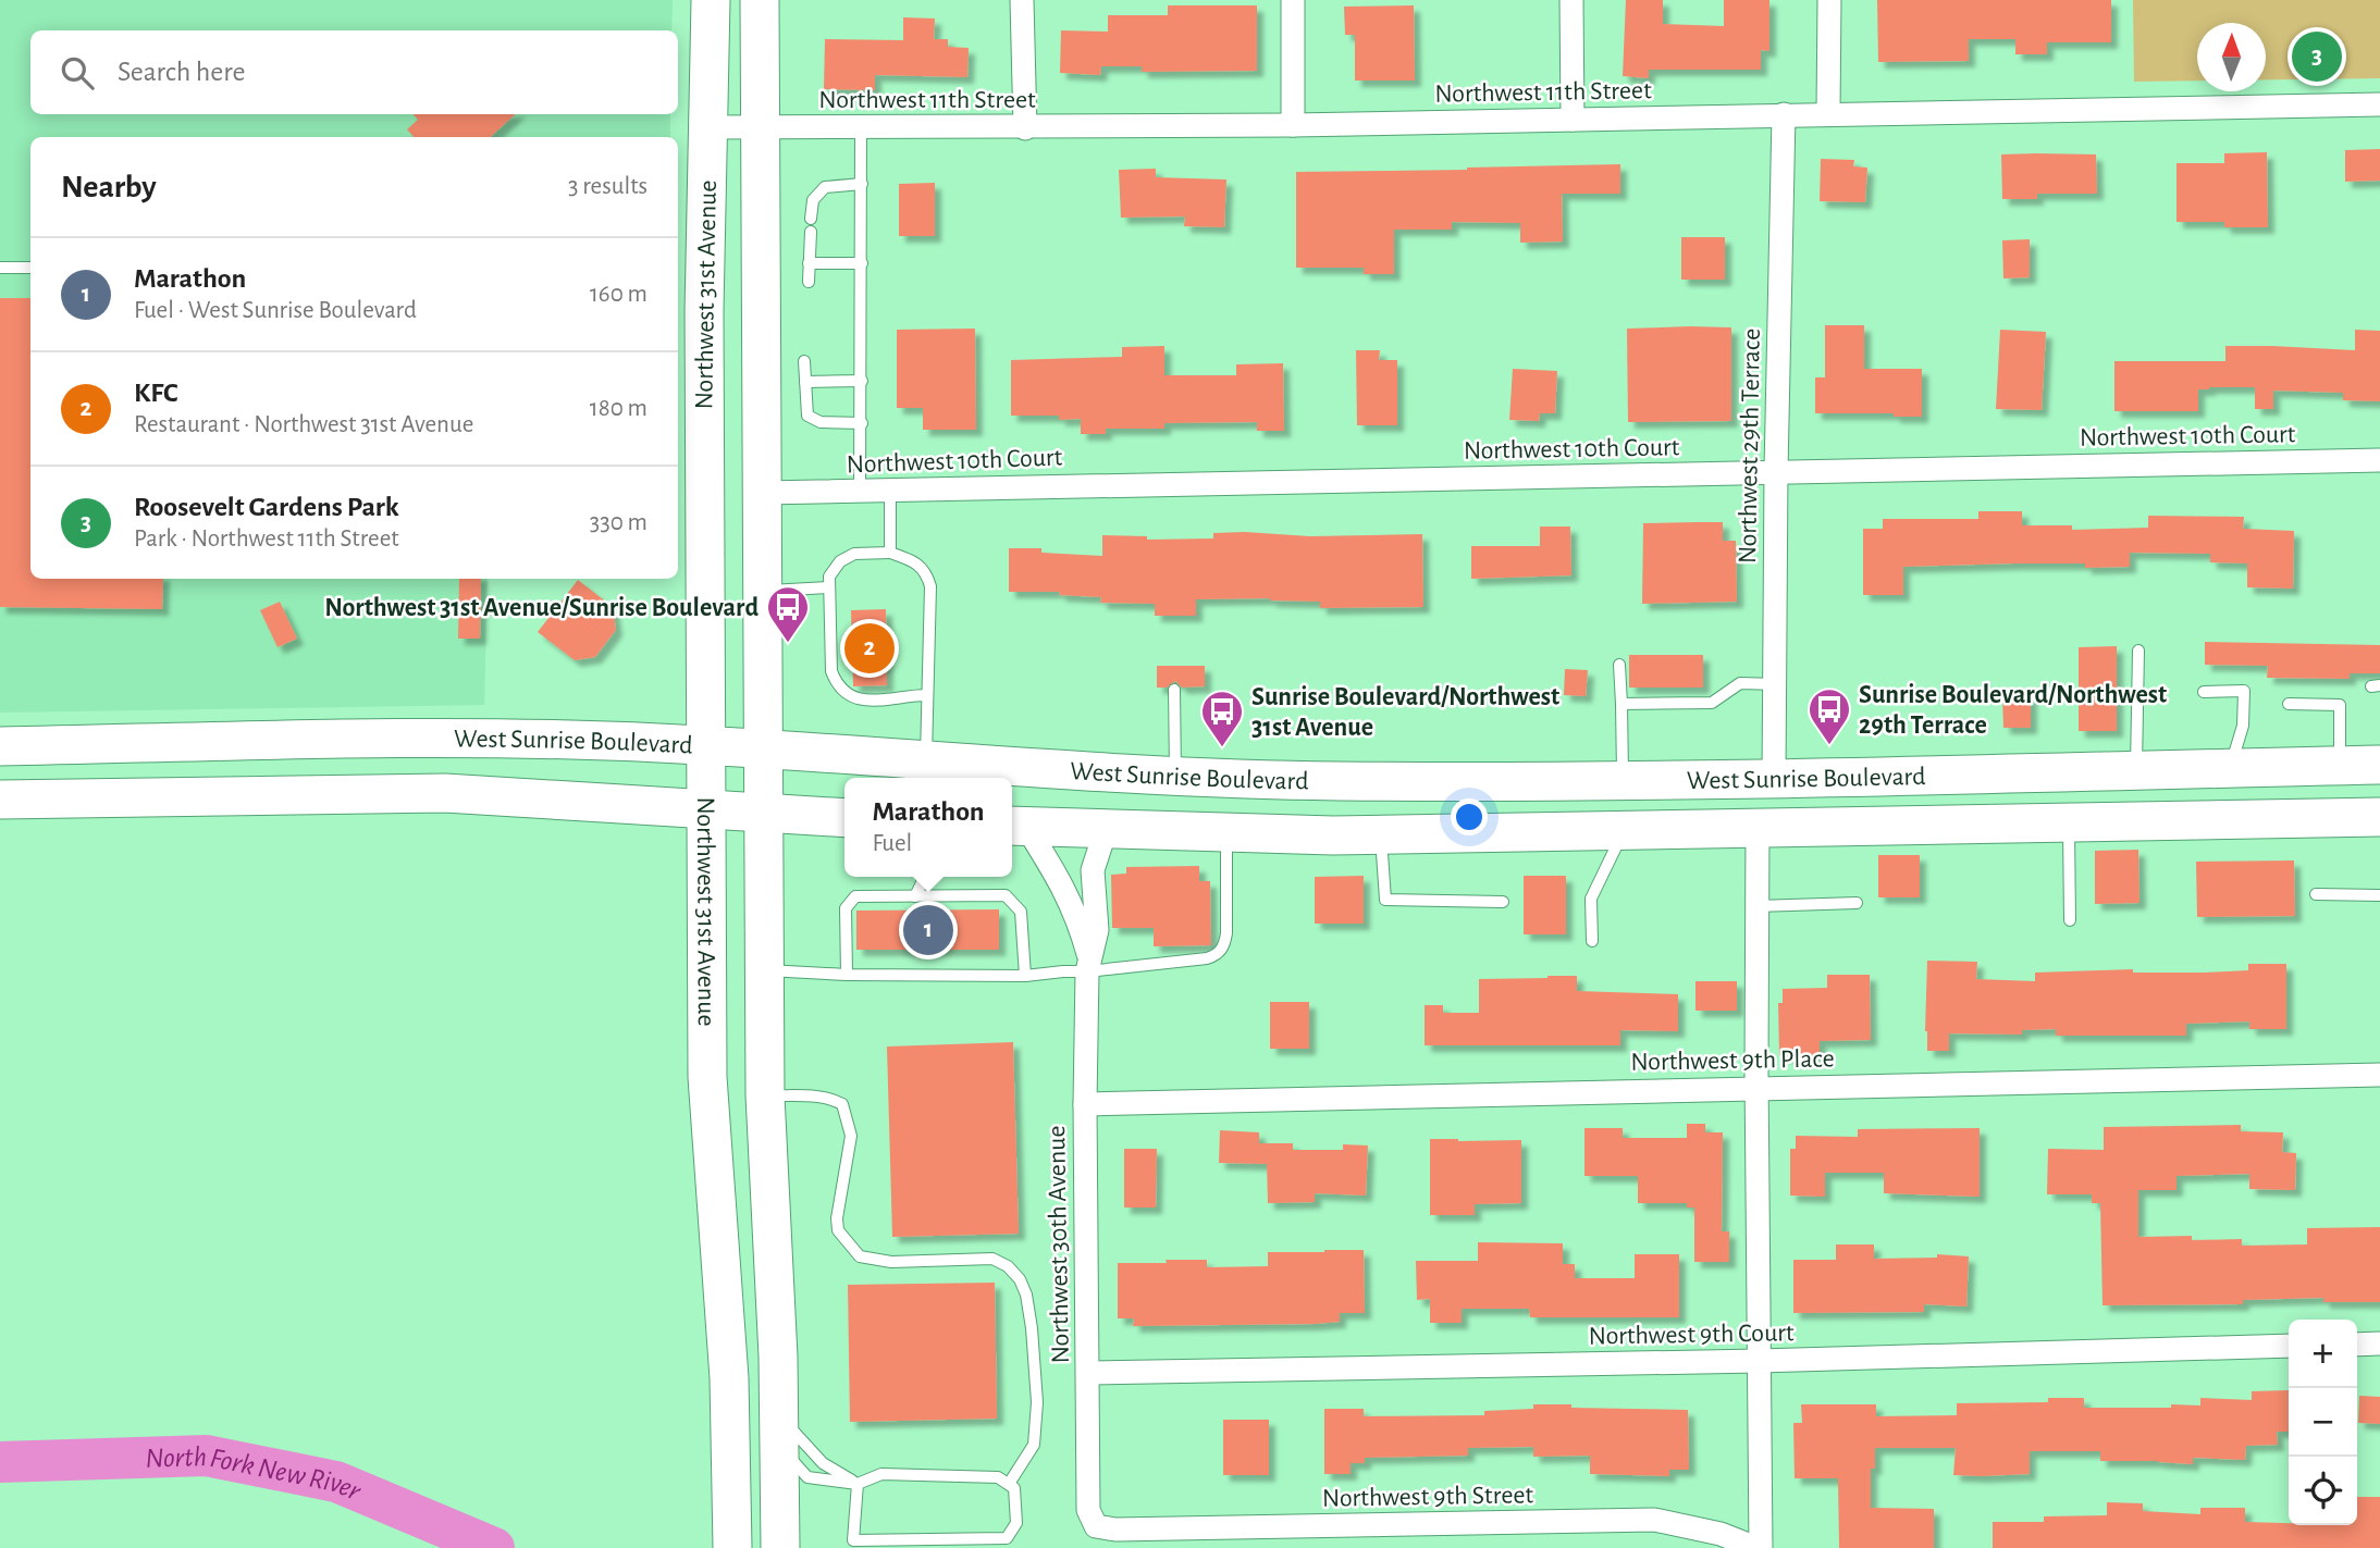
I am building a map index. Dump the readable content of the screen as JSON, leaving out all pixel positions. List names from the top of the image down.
{
  "streets": {
    "main road": ["Northwest 31st Avenue", "West Sunrise Boulevard"],
    "street": [
      "Northwest 11th Street",
      "Northwest 10th Court",
      "Northwest 29th Terrace",
      "Northwest 9th Place",
      "Northwest 30th Avenue",
      "Northwest 9th Court",
      "Northwest 9th Street"
    ]
  },
  "crossings": [
    ["Northwest 11th Street", "Northwest 31st Avenue"],
    ["Northwest 11th Street", "Northwest 29th Terrace"],
    ["Northwest 31st Avenue", "Northwest 10th Court"],
    ["Northwest 31st Avenue", "West Sunrise Boulevard"],
    ["Northwest 10th Court", "Northwest 29th Terrace"],
    ["Northwest 29th Terrace", "West Sunrise Boulevard"],
    ["West Sunrise Boulevard", "Northwest 30th Avenue"],
    ["Northwest 9th Place", "Northwest 30th Avenue"],
    ["Northwest 30th Avenue", "Northwest 9th Court"],
    ["Northwest 30th Avenue", "Northwest 9th Street"]
  ],
  "water": ["North Fork New River"],
  "places": {
    "bus stop": ["Northwest 31st Avenue/Sunrise Boulevard", "Sunrise Boulevard/Northwest 29th Terrace", "Sunrise Boulevard/Northwest 31st Avenue"]
  },
  "north": "top",
  "page": {
    "pins": ["3", "2", "1"],
    "search": "Search here",
    "heading": ["Nearby", "3 results"],
    "list": [
      {
        "mark": "1",
        "name": "Marathon",
        "note": "Fuel · West Sunrise Boulevard",
        "value": "160 m"
      },
      {
        "mark": "2",
        "name": "KFC",
        "note": "Restaurant · Northwest 31st Avenue",
        "value": "180 m"
      },
      {
        "mark": "3",
        "name": "Roosevelt Gardens Park",
        "note": "Park · Northwest 11th Street",
        "value": "330 m"
      }
    ],
    "popup": ["Marathon", "Fuel"],
    "map_buttons": ["+", "−"]
  }
}
